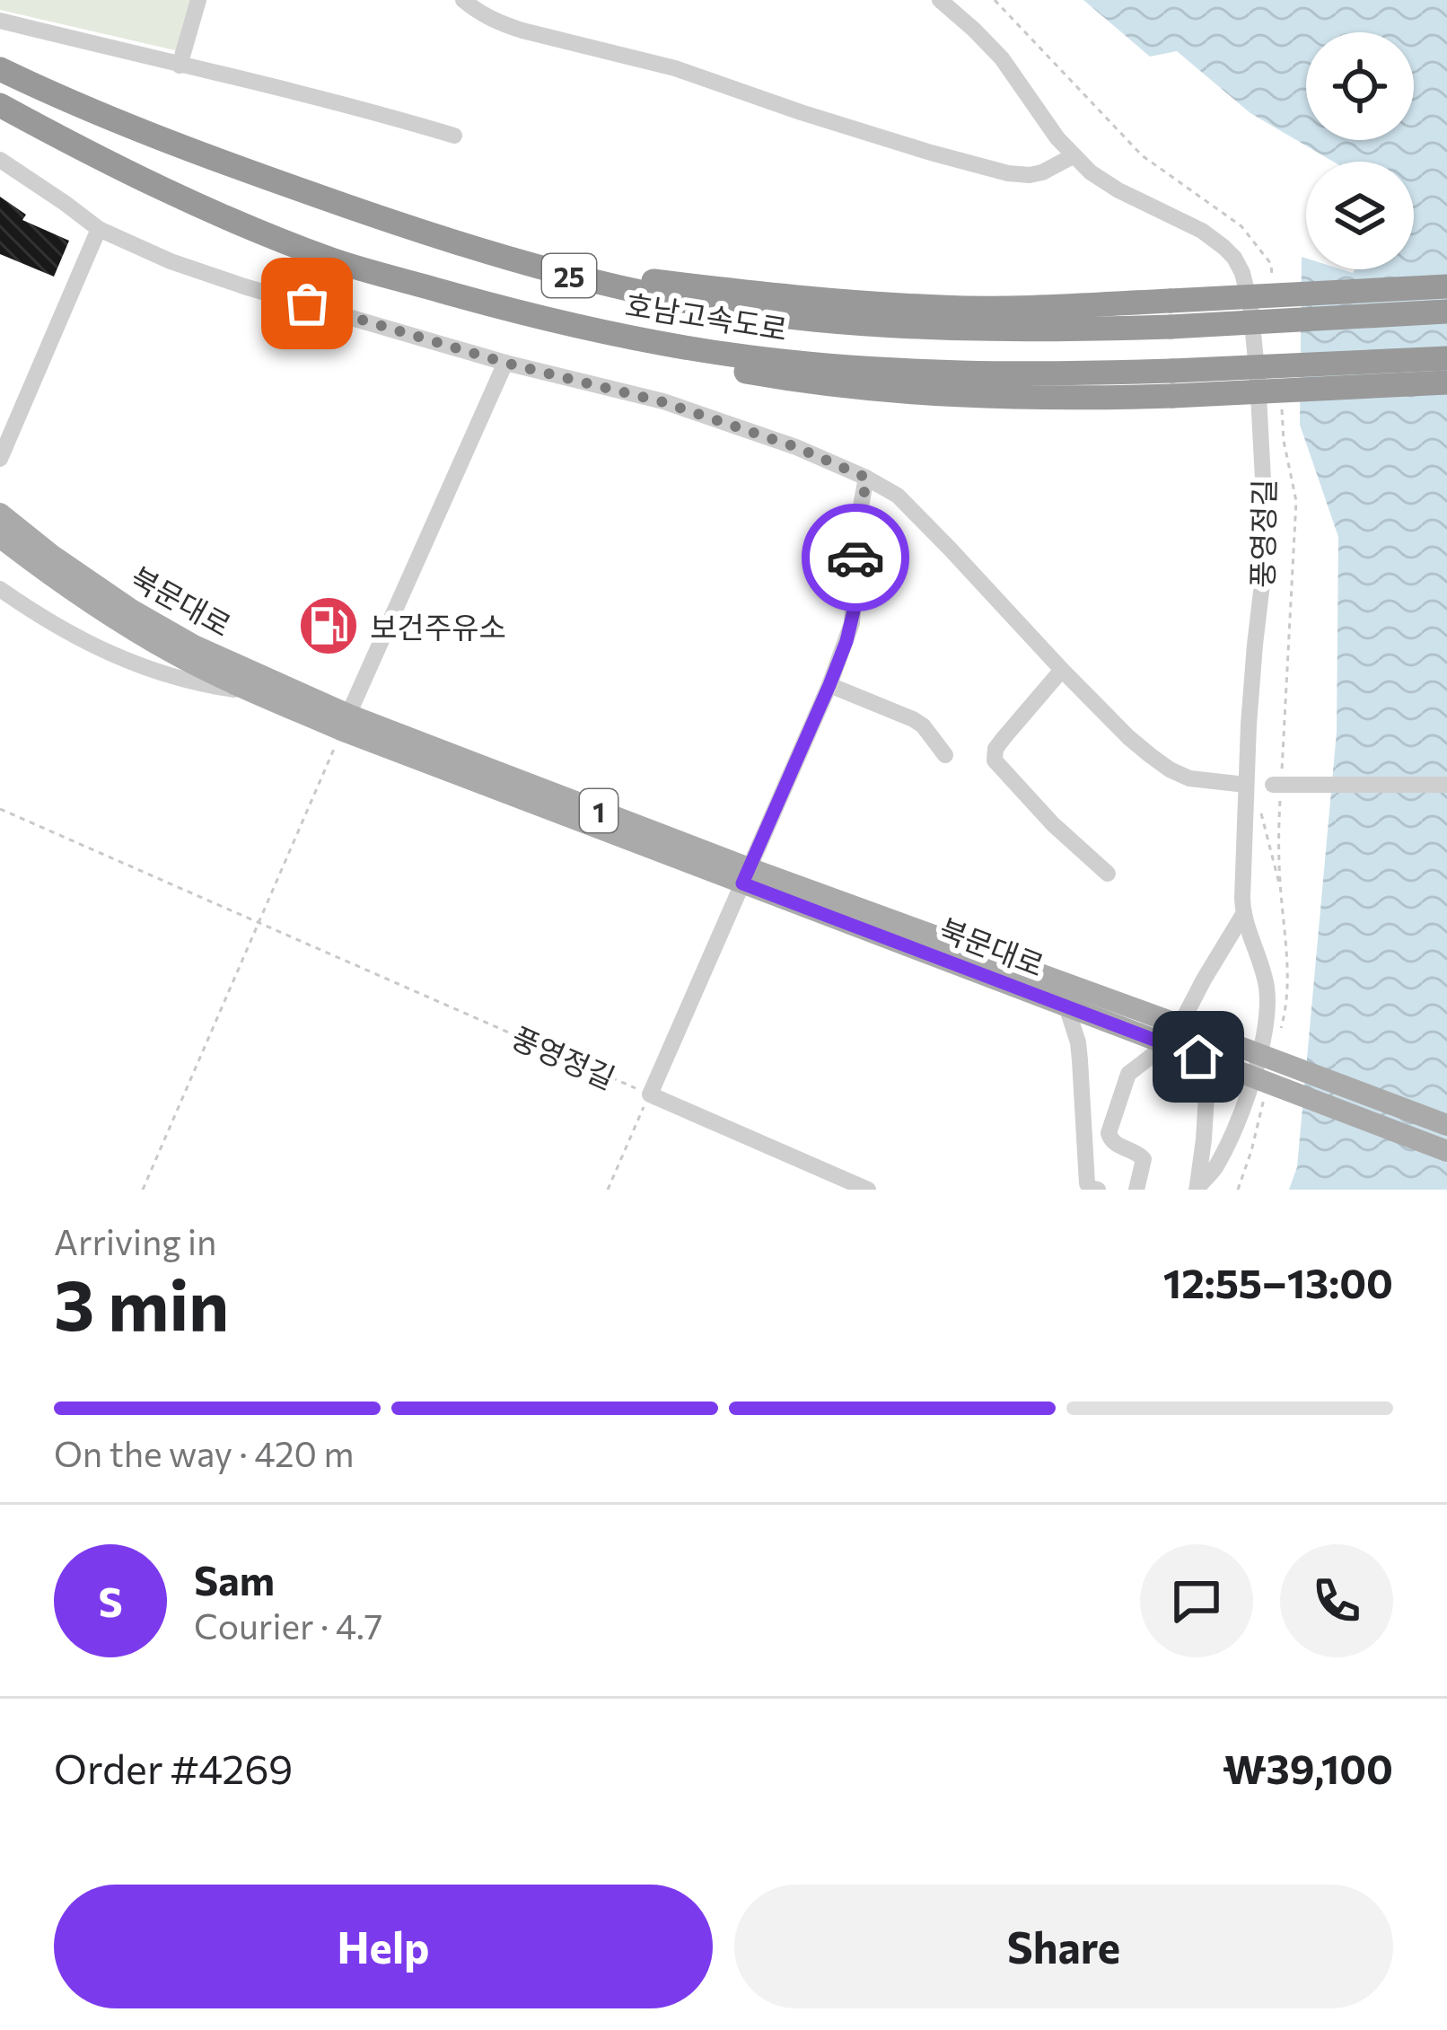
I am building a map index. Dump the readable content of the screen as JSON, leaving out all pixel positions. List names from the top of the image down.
{
  "streets": {
    "highway": ["25", "호남고속도로"],
    "main road": ["북문대로", "1"],
    "street": ["풍영정길"]
  },
  "crossings": [
    ["북문대로", "1"]
  ],
  "places": {
    "fuel station": ["보건주유소"]
  },
  "page": {
    "heading": ["3 min", "Arriving in", "12:55–13:00"],
    "panel": [
      "Sam",
      "Courier · 4.7",
      "Order #4269",
      "₩39,100"
    ],
    "bar": "On the way · 420 m",
    "round": "S",
    "buttons": ["Help", "Share"]
  }
}
